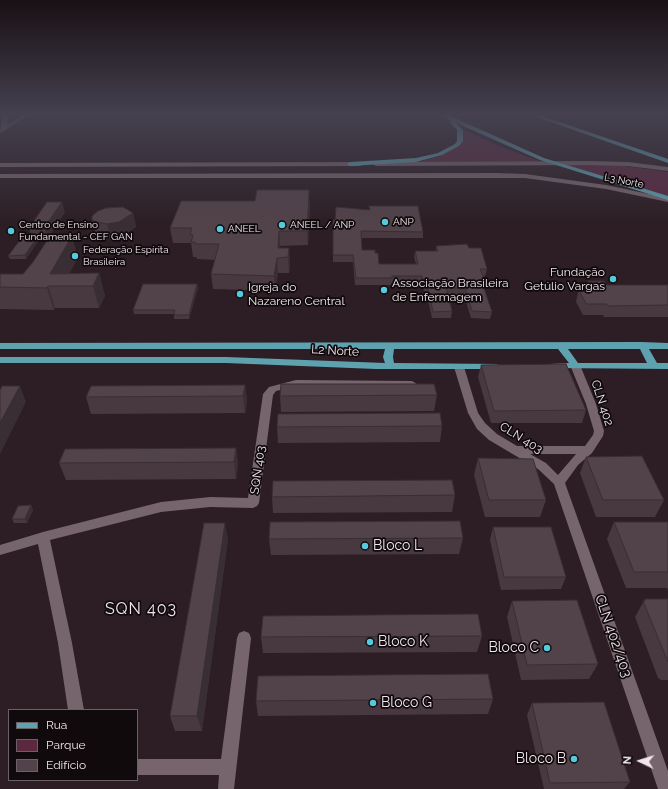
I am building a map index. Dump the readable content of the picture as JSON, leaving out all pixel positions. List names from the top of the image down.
{
  "streets": {
    "main road": [
      "L3 Norte",
      "L2 Norte",
      "CLN 402",
      "CLN 403",
      "SQN 403",
      "CLN 402/403"
    ]
  },
  "crossings": [
    ["L2 Norte", "CLN 403"],
    ["CLN 402", "CLN 403"],
    ["CLN 402", "CLN 402/403"],
    ["CLN 403", "CLN 402/403"]
  ],
  "districts": ["SQN 403"],
  "places": [
    "ANP",
    "ANEEL / ANP",
    "ANEEL",
    "Centro de Ensino Fundamental - CEF GAN",
    "Federação Espírita Brasileira",
    "Fundação Getúlio Vargas",
    "Associação Brasileira de Enfermagem",
    "Igreja do Nazareno Central",
    "Bloco L",
    "Bloco K",
    "Bloco C",
    "Bloco G",
    "Bloco B"
  ],
  "legend": ["Rua", "Parque", "Edifício"],
  "north": "left"
}
